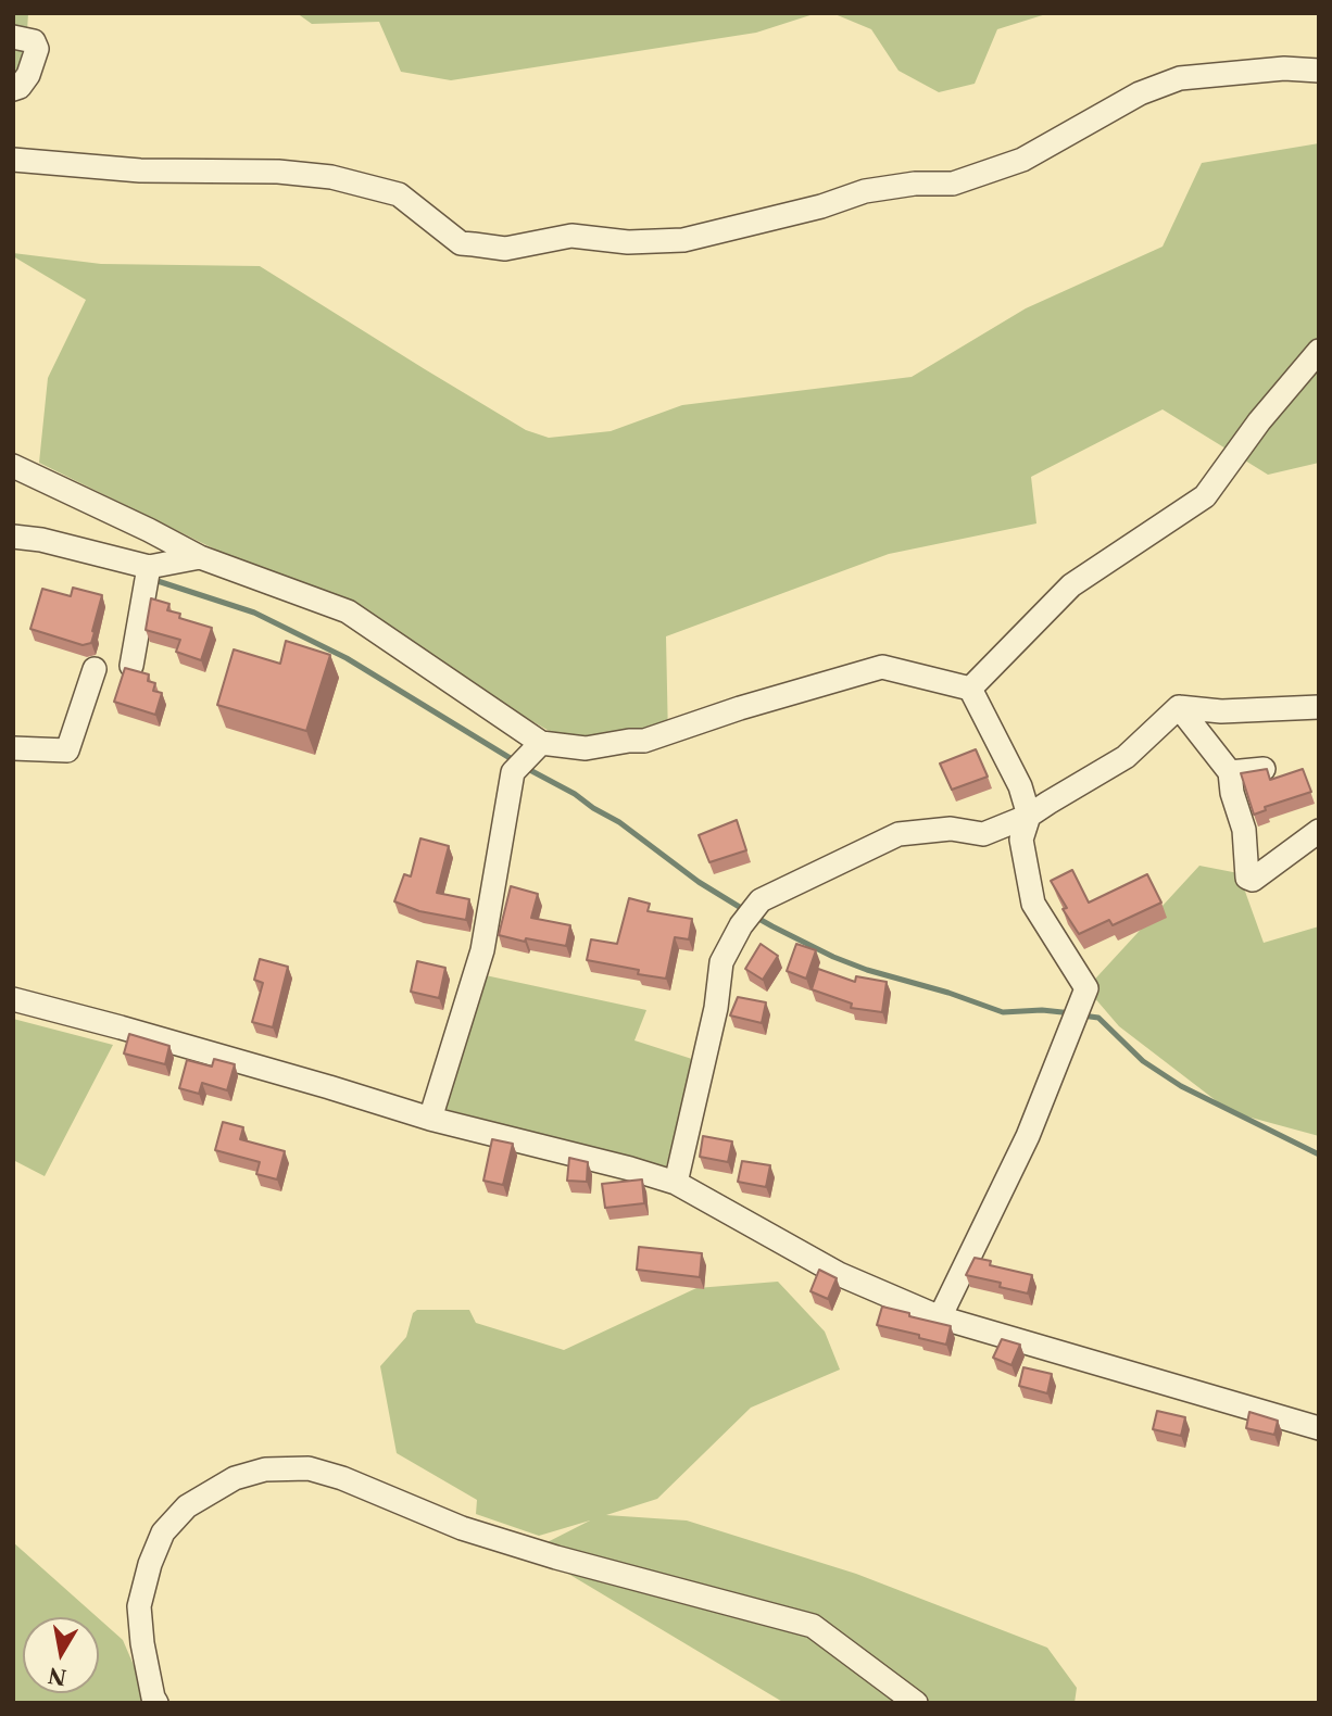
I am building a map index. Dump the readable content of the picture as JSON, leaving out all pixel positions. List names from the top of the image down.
{
  "north": "bottom"
}
